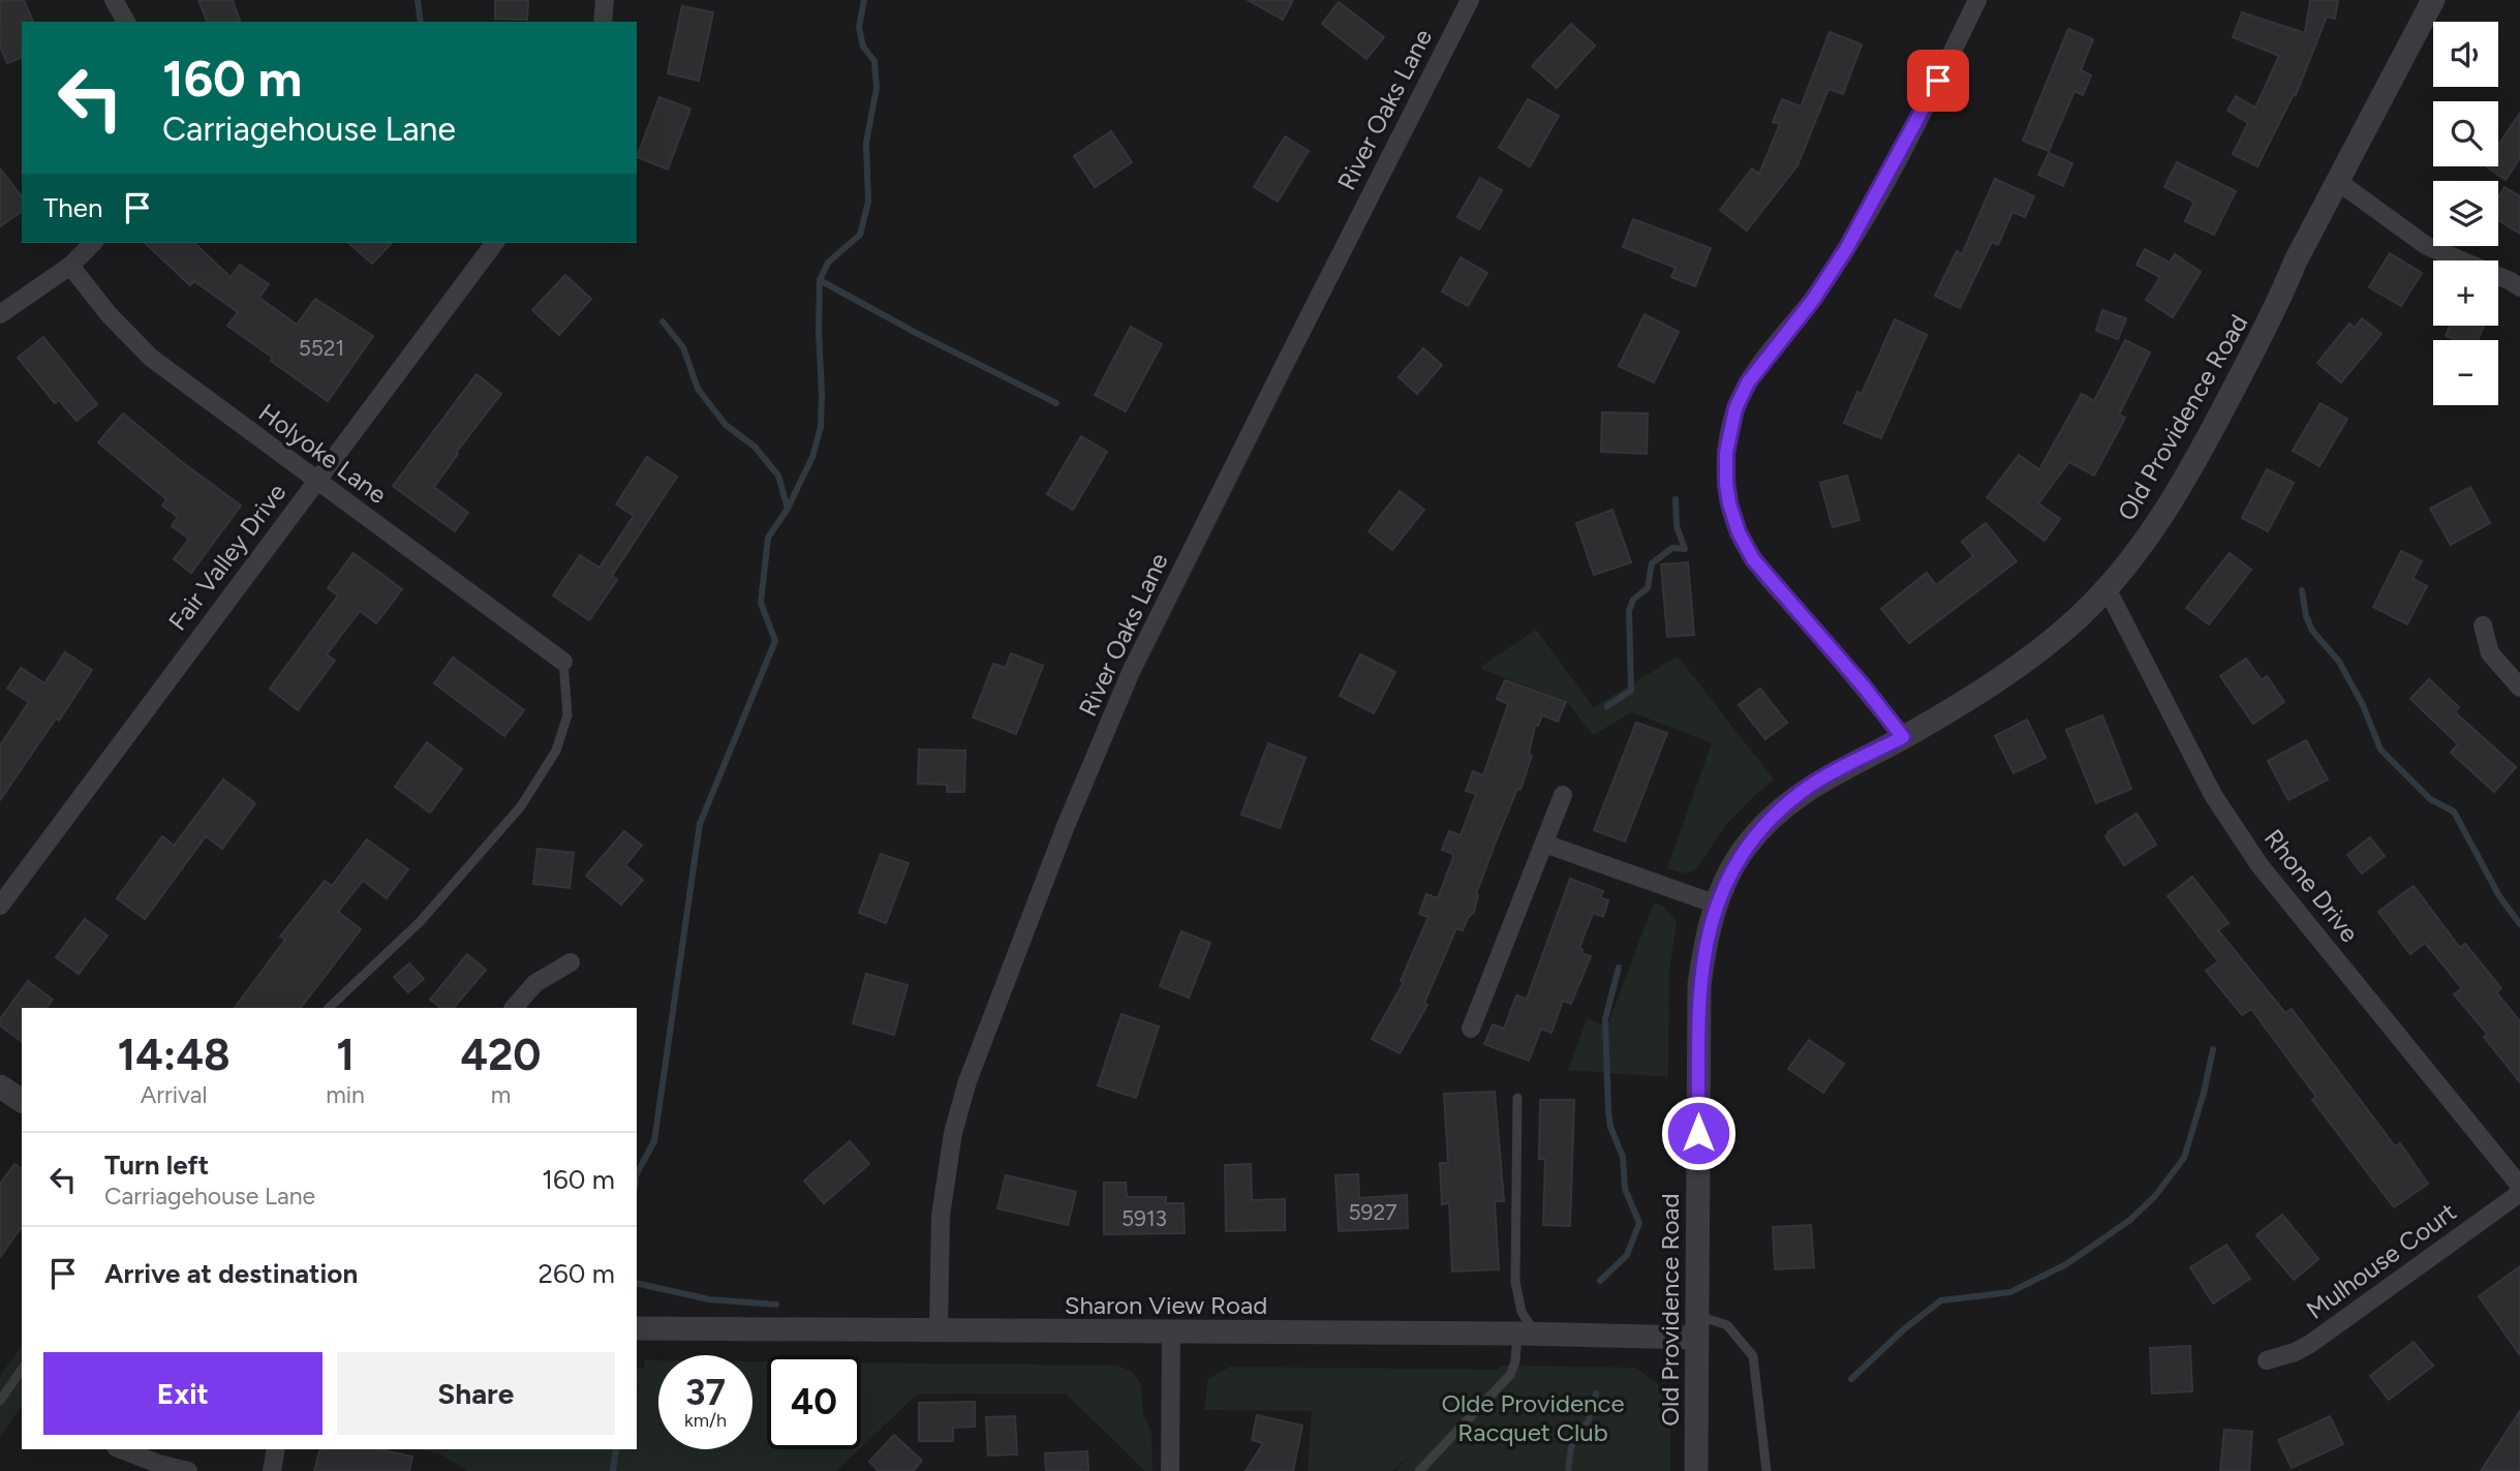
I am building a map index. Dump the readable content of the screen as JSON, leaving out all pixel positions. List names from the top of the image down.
{
  "streets": {
    "street": [
      "River Oaks Lane",
      "Old Providence Road",
      "Holyoke Lane",
      "Fair Valley Drive",
      "Rhone Drive",
      "Mulhouse Court",
      "Sharon View Road"
    ]
  },
  "crossings": [
    ["River Oaks Lane", "Sharon View Road"],
    ["Old Providence Road", "Rhone Drive"],
    ["Old Providence Road", "Sharon View Road"],
    ["Holyoke Lane", "Fair Valley Drive"]
  ],
  "parks": ["Olde Providence Racquet Club"],
  "house_numbers": ["5521", "5927", "5913"],
  "page": {
    "map_buttons": ["+", "−"],
    "turn": ["160 m", "Carriagehouse Lane"],
    "then": "Then",
    "eta": [
      "14:48",
      "Arrival",
      "1",
      "min",
      "420",
      "m"
    ],
    "list": [
      {
        "name": "Turn left",
        "note": "Carriagehouse Lane",
        "value": "160 m"
      },
      {
        "name": "Arrive at destination",
        "value": "260 m"
      }
    ],
    "buttons": ["Exit", "Share"],
    "speed": "37 km/h",
    "limit": "40"
  }
}
